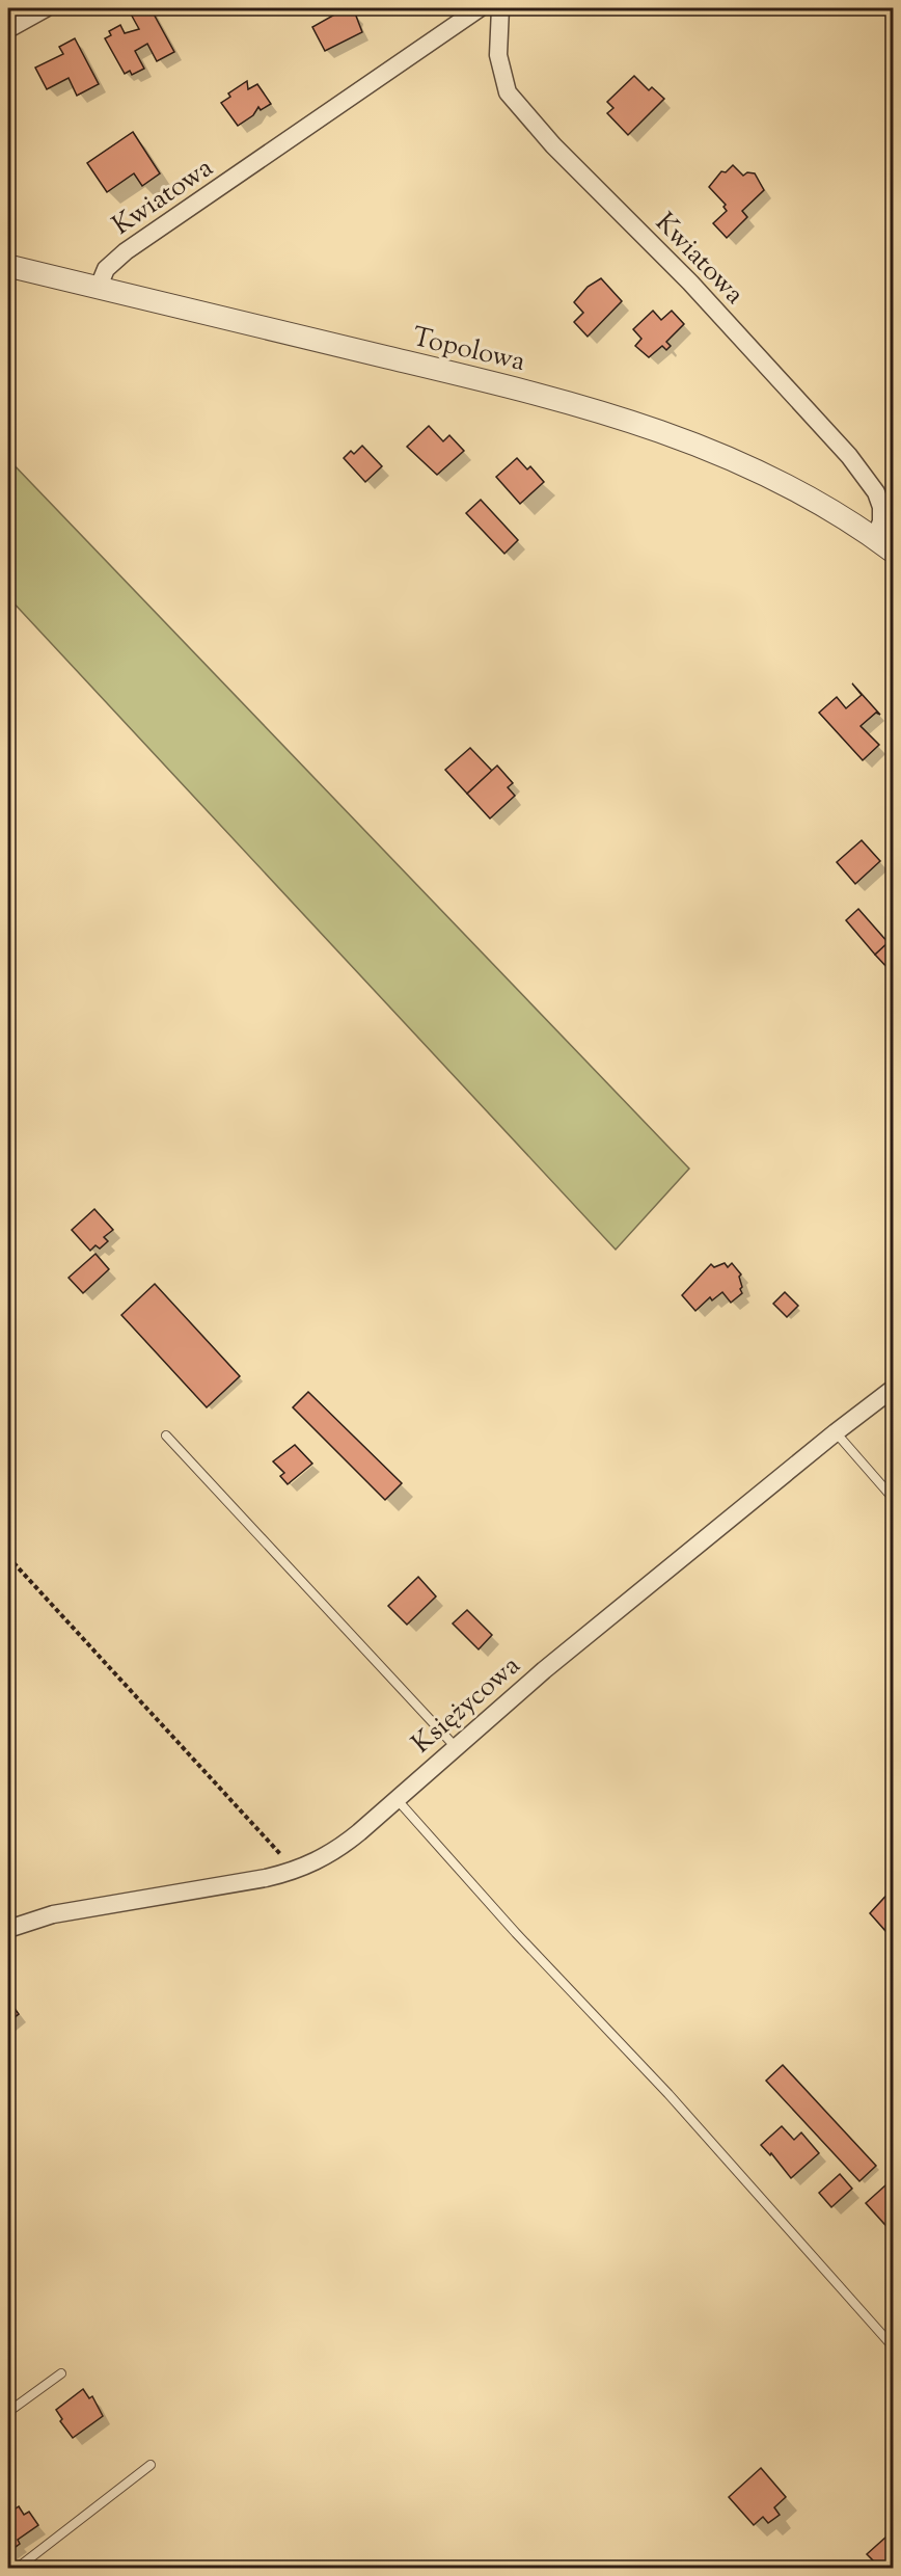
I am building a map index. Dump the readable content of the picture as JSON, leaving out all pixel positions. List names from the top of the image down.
{
  "streets": {
    "street": ["Kwiatowa", "Topolowa", "Księżycowa"]
  },
  "crossings": [
    ["Kwiatowa", "Topolowa"]
  ]
}
